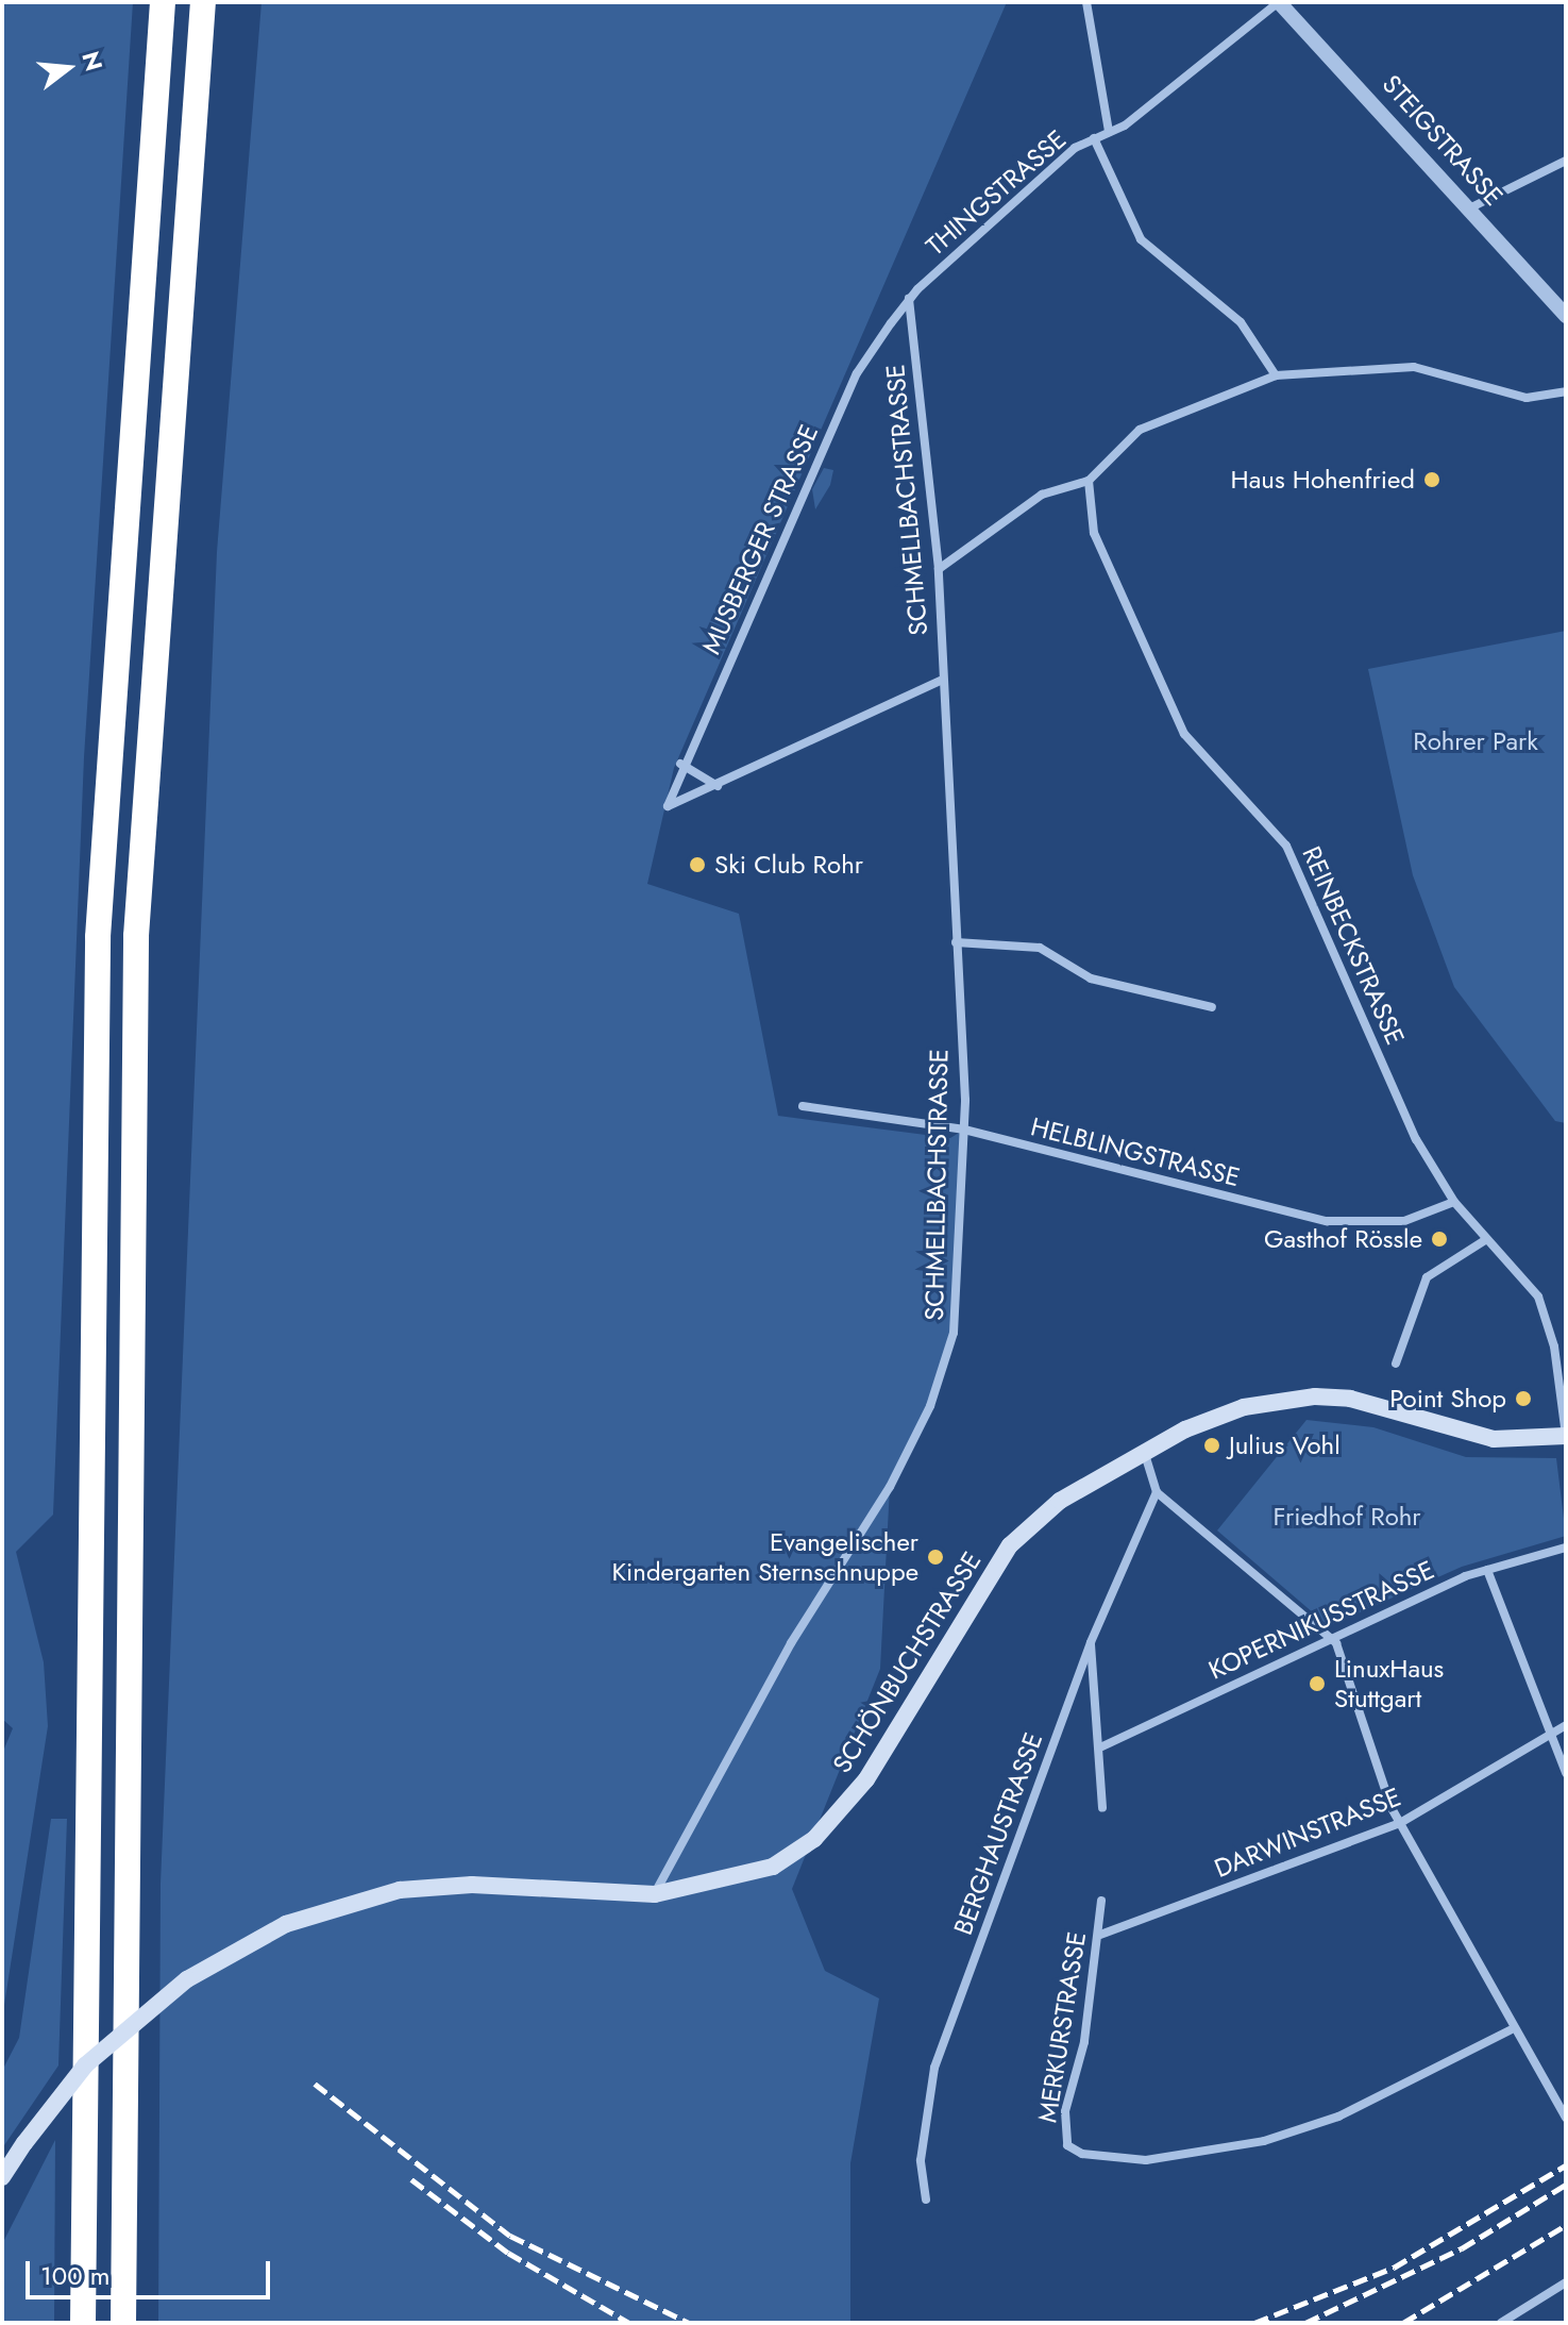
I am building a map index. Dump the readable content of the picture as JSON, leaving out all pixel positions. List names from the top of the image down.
{
  "streets": {
    "main road": ["SCHÖNBUCHSTRASSE"],
    "street": [
      "STEIGSTRASSE",
      "THINGSTRASSE",
      "SCHMELLBACHSTRASSE",
      "MUSBERGER STRASSE",
      "REINBECKSTRASSE",
      "HELBLINGSTRASSE",
      "KOPERNIKUSSTRASSE",
      "DARWINSTRASSE",
      "BERGHAUSTRASSE",
      "MERKURSTRASSE"
    ]
  },
  "crossings": [
    ["STEIGSTRASSE", "THINGSTRASSE"],
    ["THINGSTRASSE", "SCHMELLBACHSTRASSE"],
    ["THINGSTRASSE", "MUSBERGER STRASSE"],
    ["SCHMELLBACHSTRASSE", "MUSBERGER STRASSE"],
    ["SCHMELLBACHSTRASSE", "HELBLINGSTRASSE"],
    ["SCHMELLBACHSTRASSE", "SCHÖNBUCHSTRASSE"],
    ["REINBECKSTRASSE", "HELBLINGSTRASSE"],
    ["REINBECKSTRASSE", "SCHÖNBUCHSTRASSE"],
    ["DARWINSTRASSE", "MERKURSTRASSE"]
  ],
  "parks": ["Rohrer Park", "Friedhof Rohr"],
  "places": [
    "Haus Hohenfried",
    "Ski Club Rohr",
    "Gasthof Rössle",
    "Point Shop",
    "Julius Vohl",
    "Evangelischer Kindergarten Sternschnuppe",
    "LinuxHaus Stuttgart"
  ],
  "scale_bar": "100 m",
  "north": "right"
}
